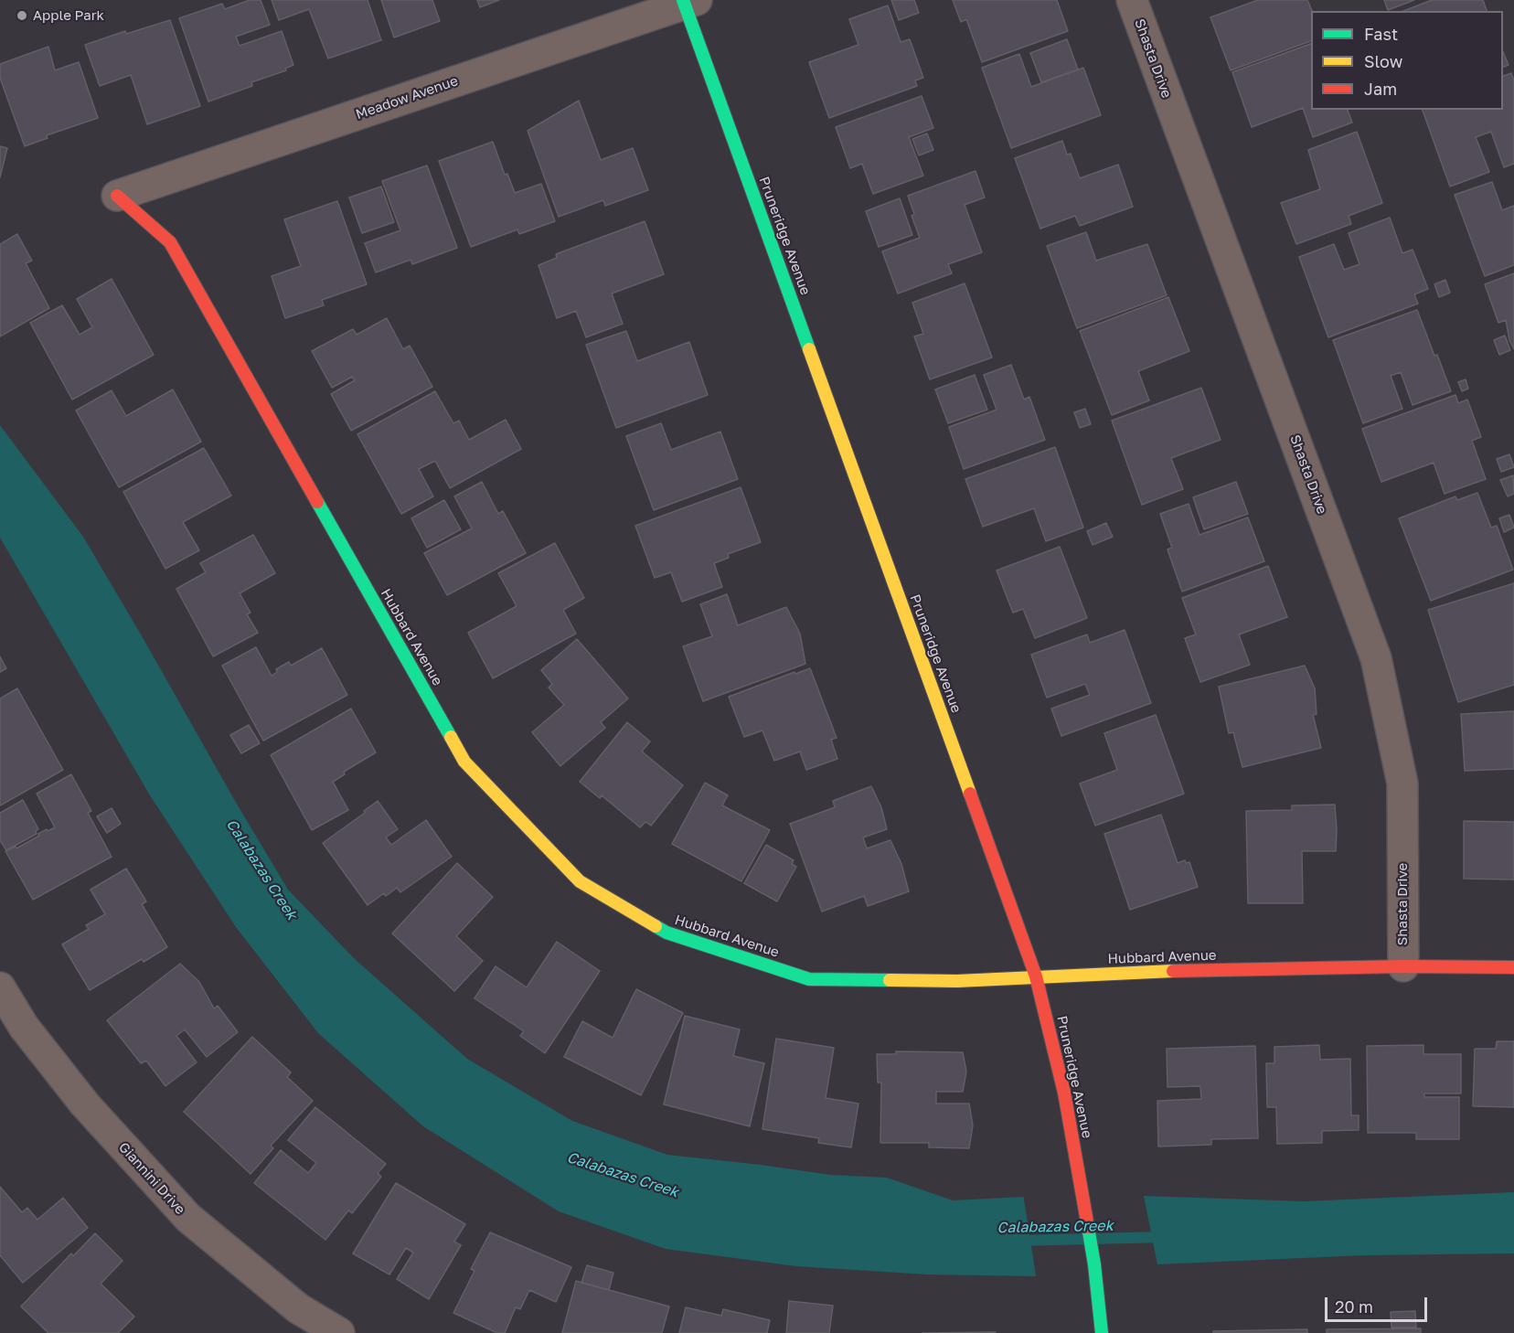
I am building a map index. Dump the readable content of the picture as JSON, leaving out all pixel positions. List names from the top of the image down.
{
  "streets": {
    "street": [
      "Shasta Drive",
      "Meadow Avenue",
      "Pruneridge Avenue",
      "Hubbard Avenue",
      "Giannini Drive"
    ]
  },
  "crossings": [
    ["Shasta Drive", "Hubbard Avenue"],
    ["Meadow Avenue", "Pruneridge Avenue"],
    ["Meadow Avenue", "Hubbard Avenue"],
    ["Pruneridge Avenue", "Hubbard Avenue"]
  ],
  "water": ["Calabazas Creek"],
  "places": ["Apple Park"],
  "legend": ["Fast", "Slow", "Jam"],
  "scale_bar": "20 m"
}
